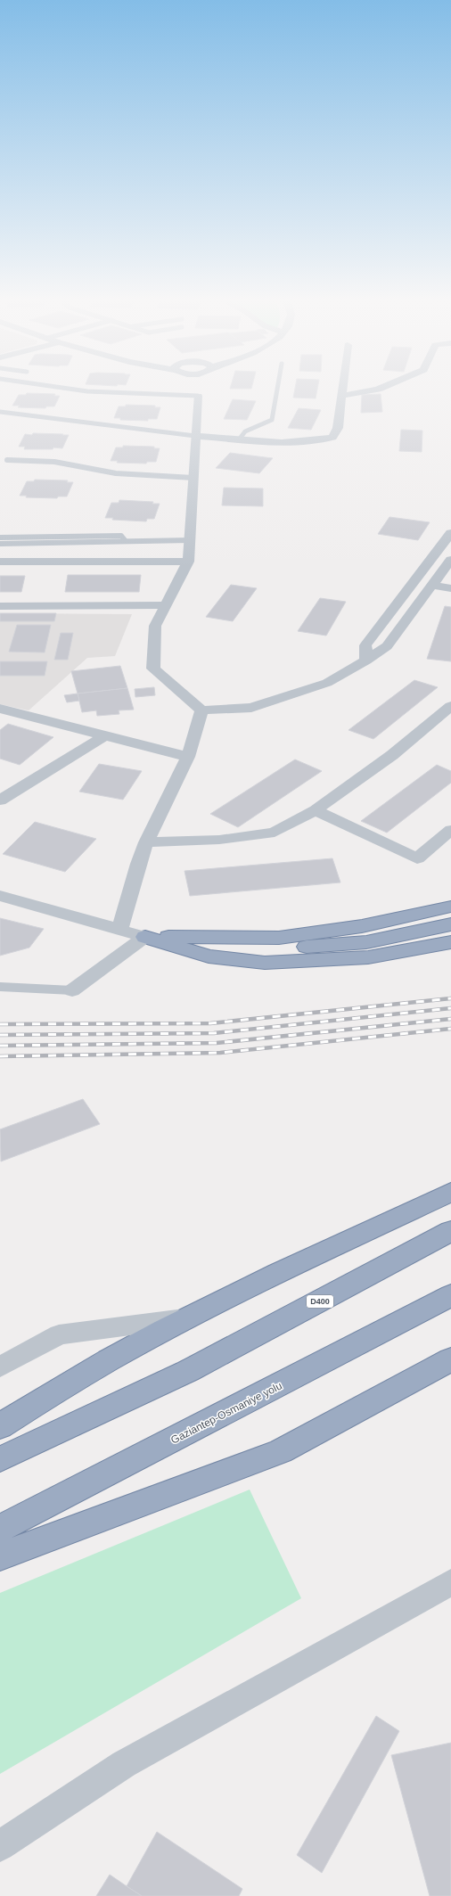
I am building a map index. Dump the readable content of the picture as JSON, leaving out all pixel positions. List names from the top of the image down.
{
  "streets": {
    "highway": ["D400", "Gaziantep-Osmaniye yolu"]
  }
}
